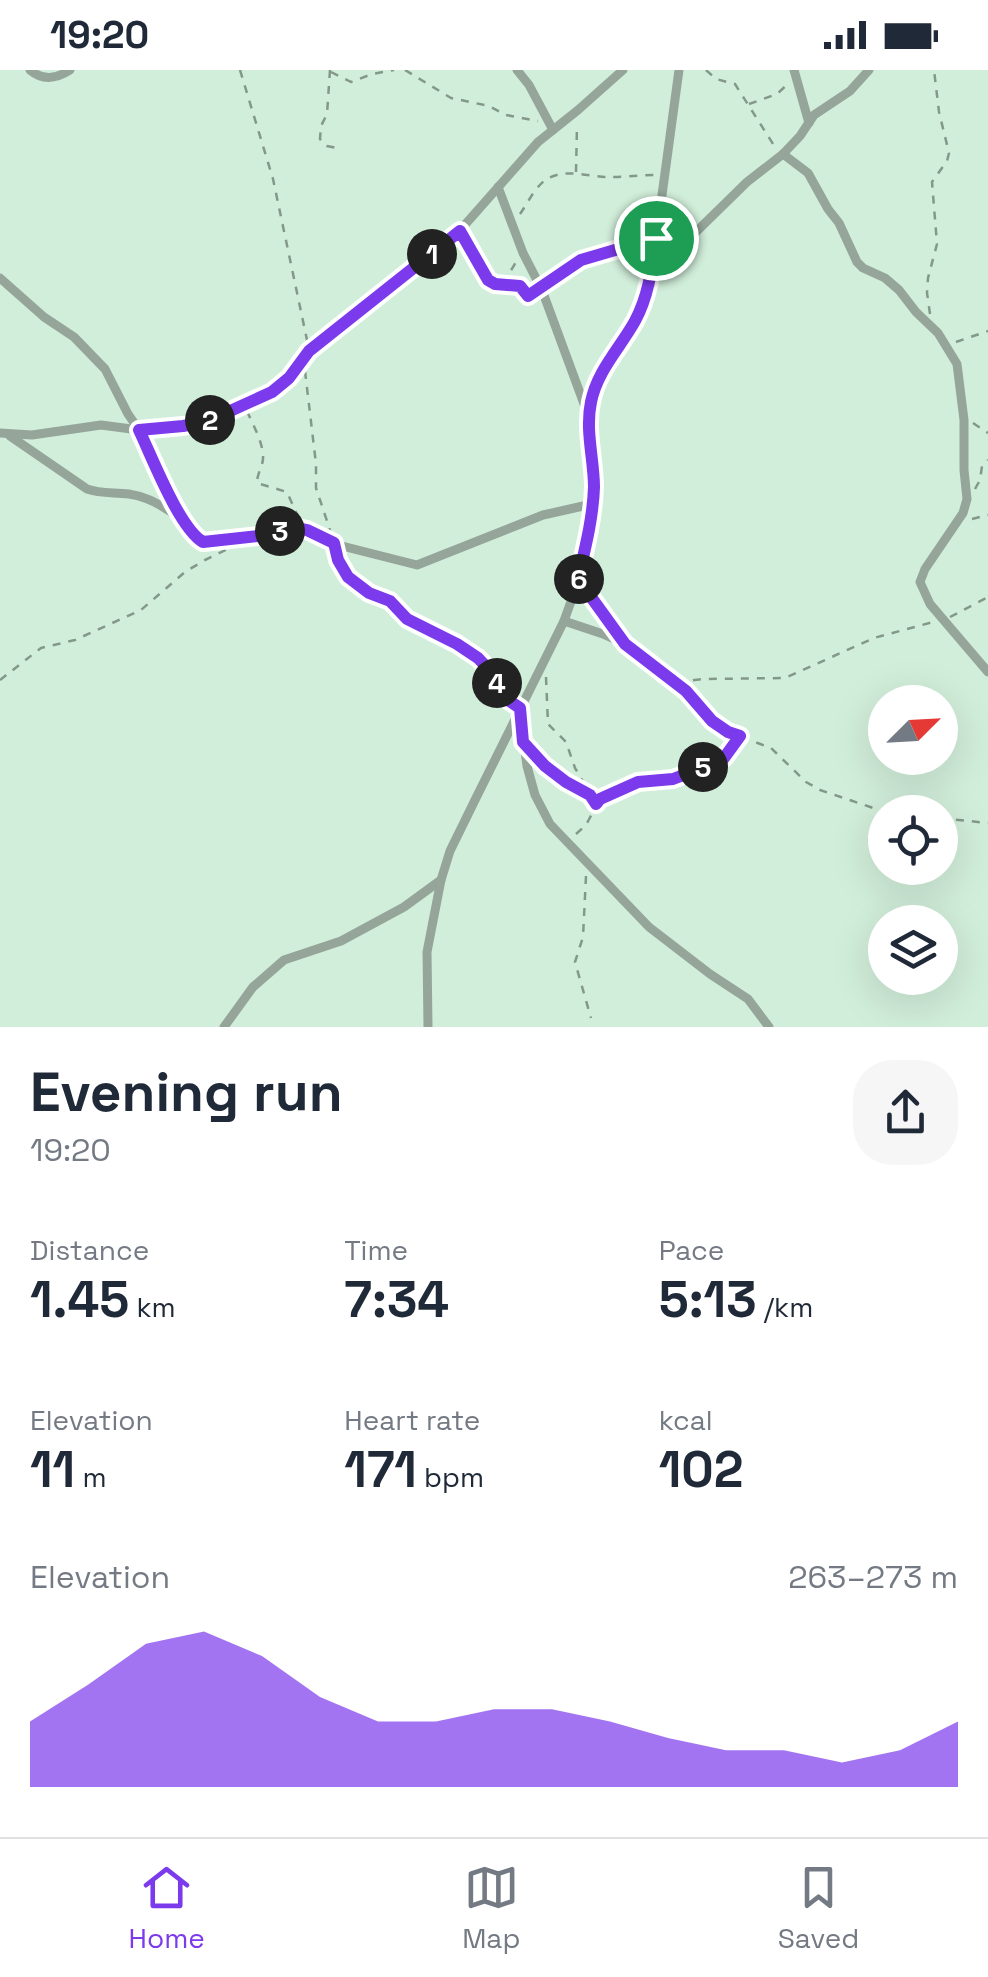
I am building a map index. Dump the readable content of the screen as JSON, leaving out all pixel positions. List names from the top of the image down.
{
  "north": "top right",
  "page": {
    "status": "19:20",
    "pins": [
      "1",
      "2",
      "3",
      "6",
      "4",
      "5"
    ],
    "heading": ["Evening run", "19:20"],
    "stats": [
      ["Distance", "1.45 km"],
      ["Time", "7:34"],
      ["Pace", "5:13 /km"],
      ["Elevation", "11 m"],
      ["Heart rate", "171 bpm"],
      ["kcal", "102"]
    ],
    "chart": ["Elevation", "263–273 m"],
    "tabs": ["Home", "Map", "Saved"]
  }
}
